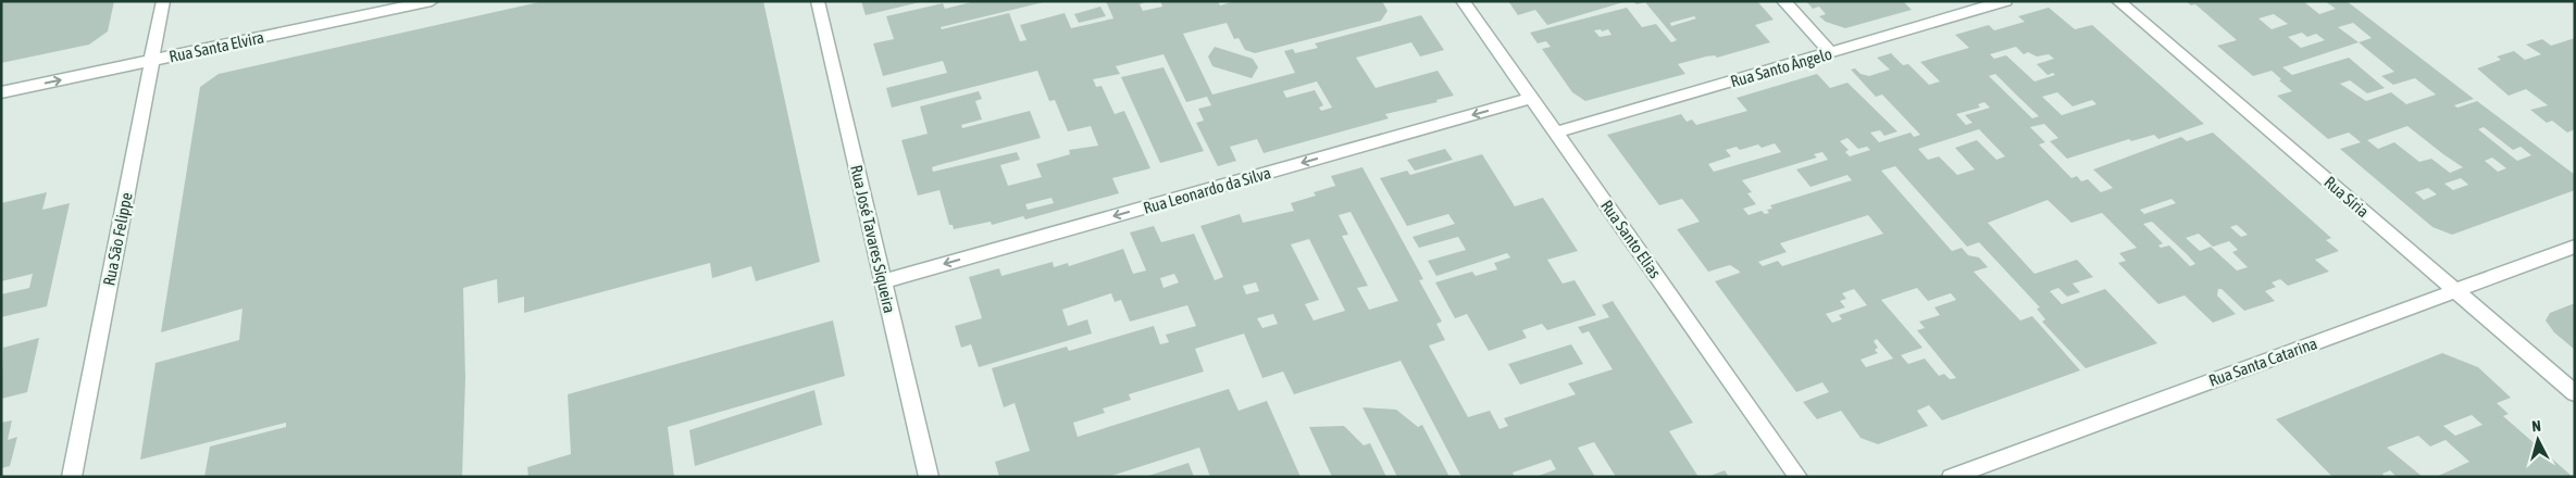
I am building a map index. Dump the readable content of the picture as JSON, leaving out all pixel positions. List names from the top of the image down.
{
  "streets": {
    "street": [
      "Rua Santa Elvira",
      "Rua Santo Ângelo",
      "Rua Leonardo da Silva",
      "Rua Síria",
      "Rua São Felippe",
      "Rua José Tavares Siqueira",
      "Rua Santo Elias",
      "Rua Santa Catarina"
    ]
  },
  "crossings": [
    ["Rua Santa Elvira", "Rua São Felippe"],
    ["Rua Santo Ângelo", "Rua Santo Elias"],
    ["Rua Leonardo da Silva", "Rua José Tavares Siqueira"],
    ["Rua Leonardo da Silva", "Rua Santo Elias"],
    ["Rua Síria", "Rua Santa Catarina"]
  ],
  "one_way": ["Rua Santa Elvira", "Rua Leonardo da Silva"],
  "north": "top"
}
